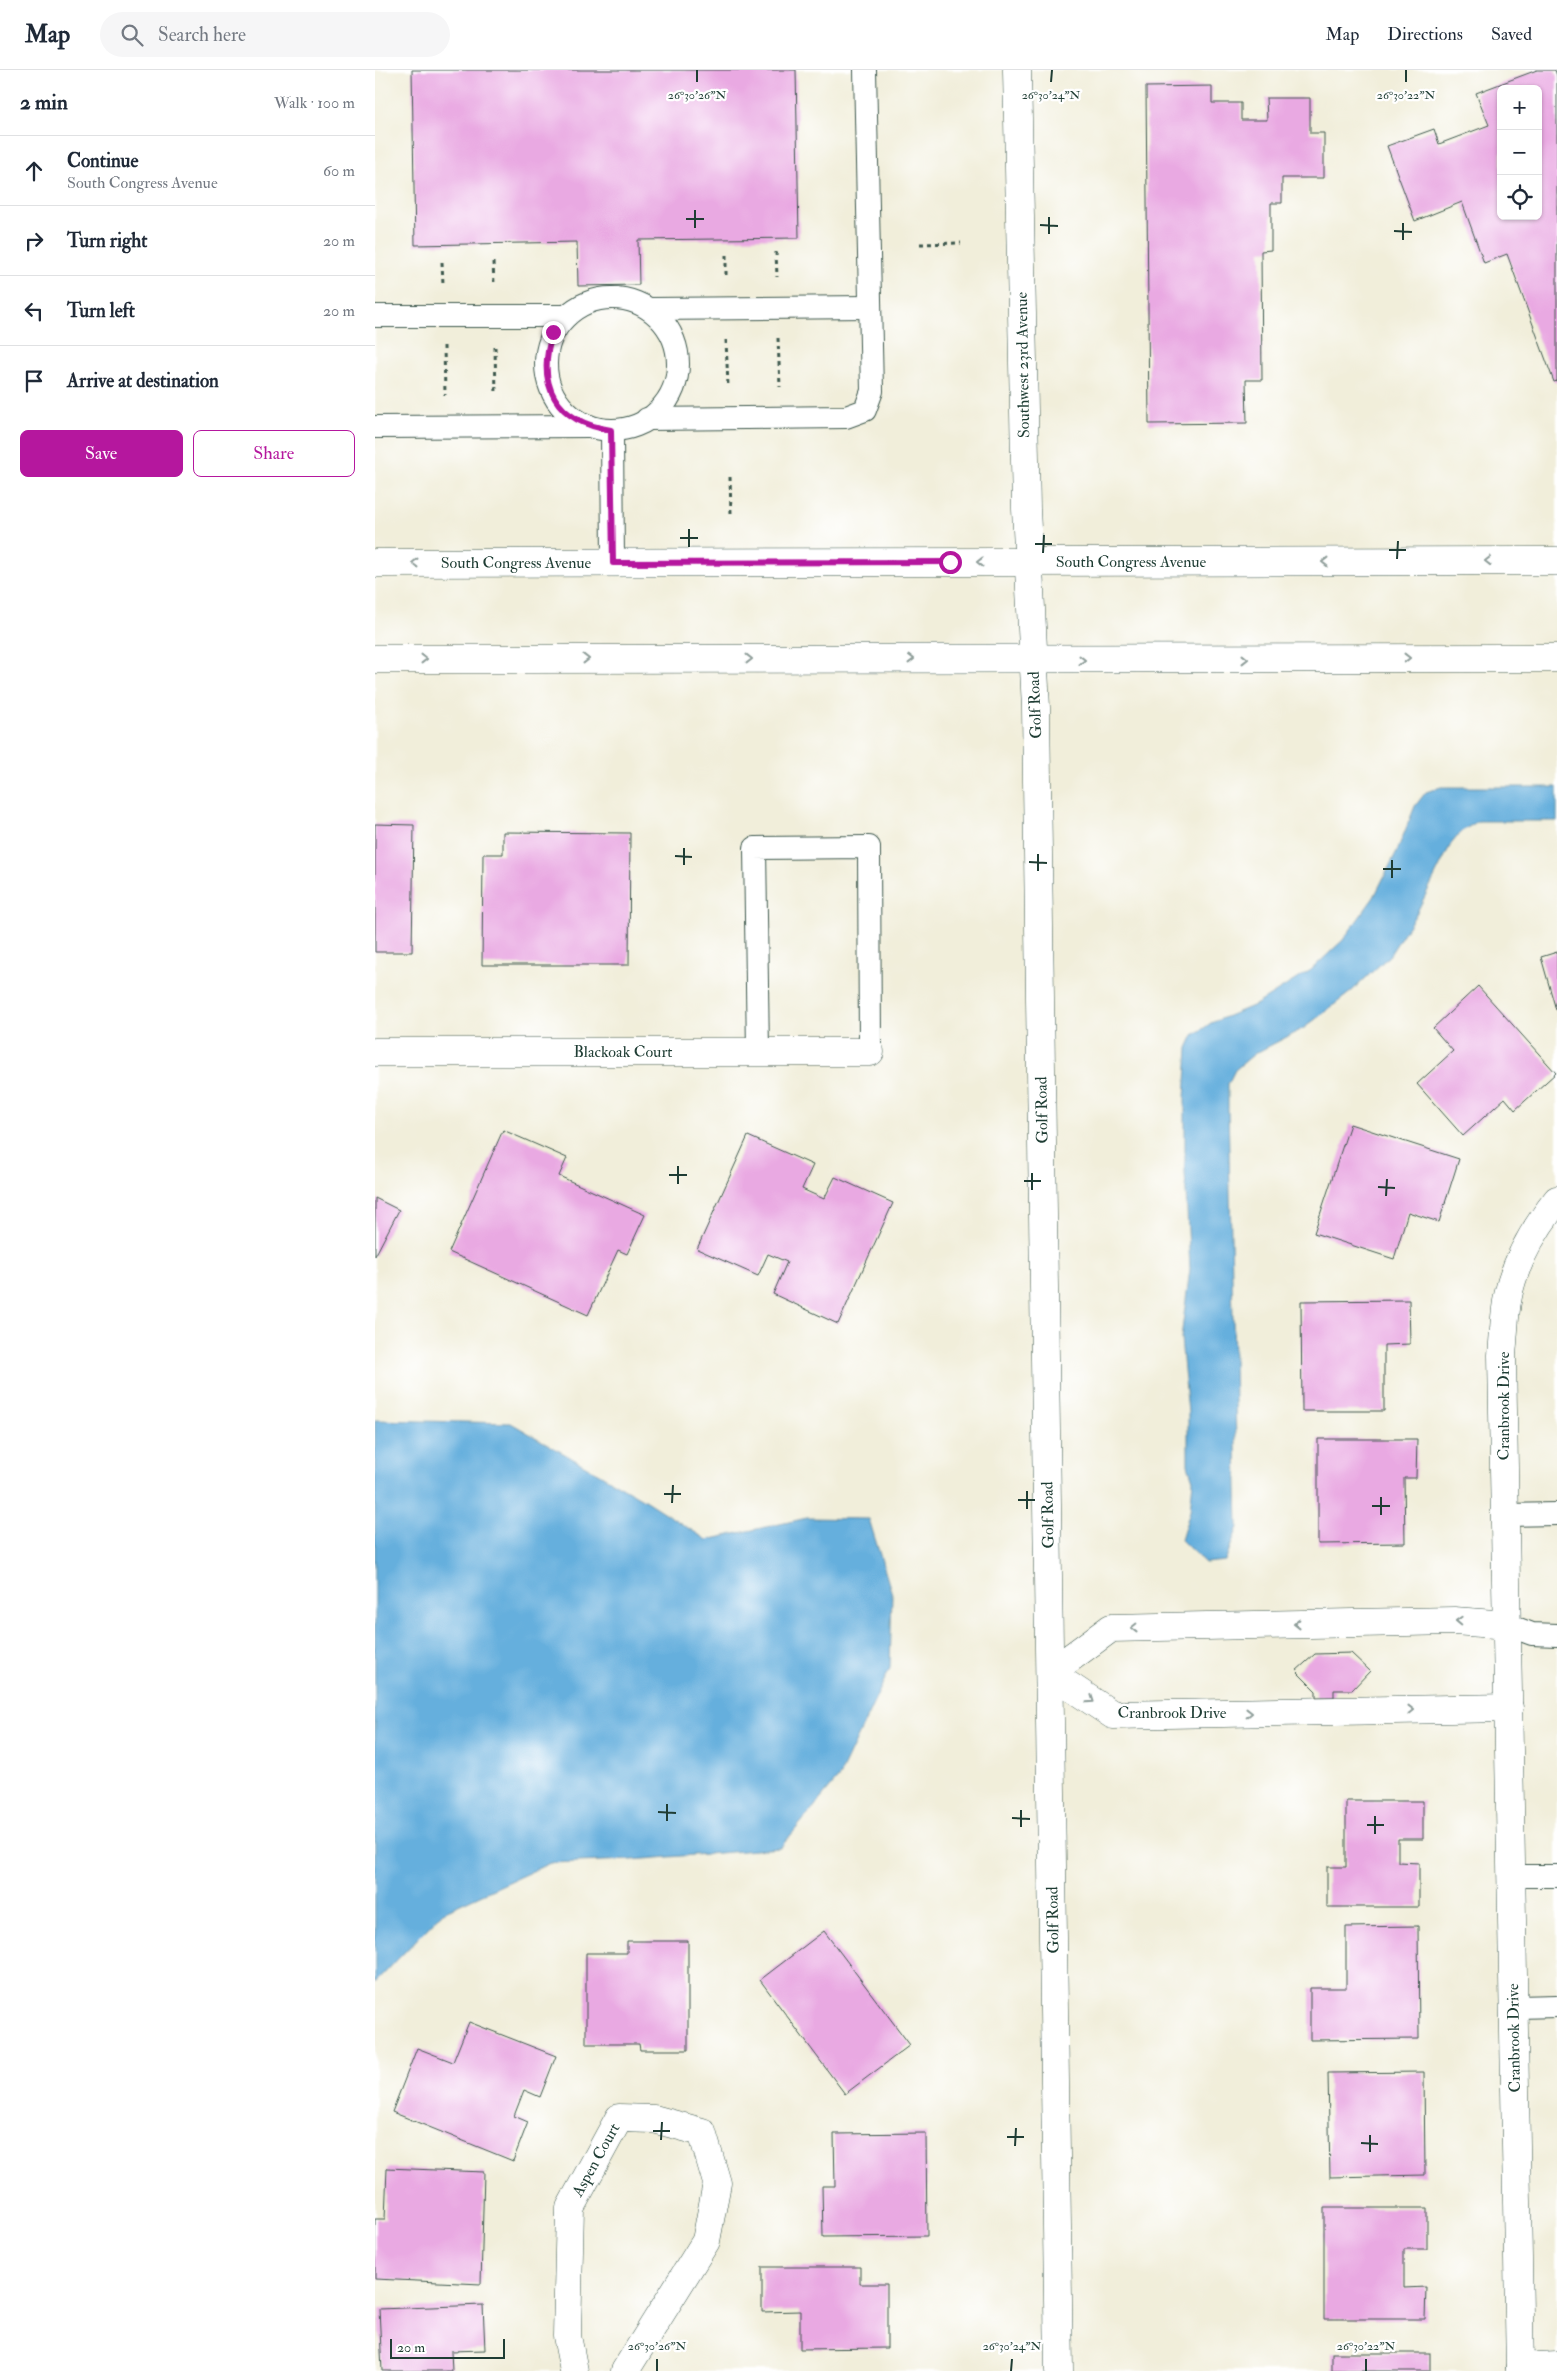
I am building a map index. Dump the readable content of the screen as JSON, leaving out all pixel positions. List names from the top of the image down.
{
  "streets": {
    "street": [
      "Southwest 23rd Avenue",
      "South Congress Avenue",
      "Golf Road",
      "Blackoak Court",
      "Cranbrook Drive",
      "Aspen Court"
    ]
  },
  "crossings": [
    ["Southwest 23rd Avenue", "South Congress Avenue"],
    ["Southwest 23rd Avenue", "Golf Road"],
    ["Golf Road", "Cranbrook Drive"]
  ],
  "scale_bar": "20 m",
  "page": {
    "header": "Map",
    "search": "Search here",
    "nav": ["Map", "Directions", "Saved"],
    "heading": ["2 min", "Walk · 100 m"],
    "map_buttons": ["+", "−"],
    "list": [
      ["Continue", "South Congress Avenue", "60 m"],
      ["Turn right", "20 m"],
      ["Turn left", "20 m"],
      "Arrive at destination"
    ],
    "buttons": ["Save", "Share"],
    "scale": "20 m"
  },
  "coordinates": ["26°30'26\"N", "26°30'24\"N", "26°30'22\"N"]
}
